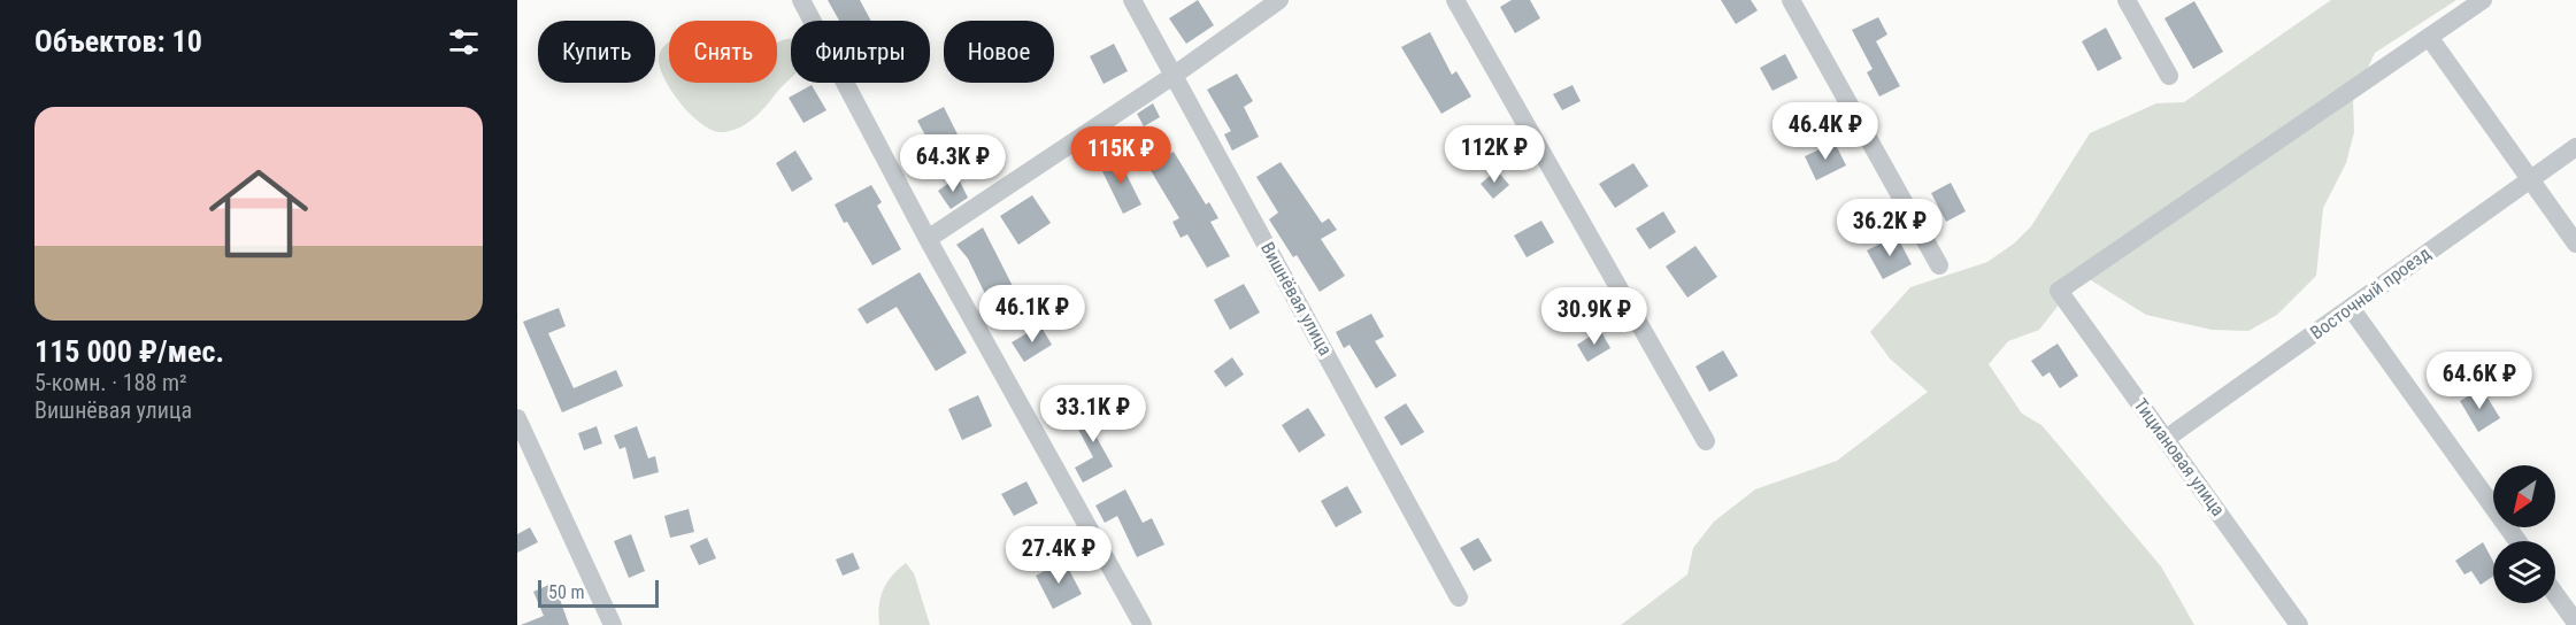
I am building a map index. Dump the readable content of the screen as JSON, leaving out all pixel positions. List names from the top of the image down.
{
  "streets": {
    "street": ["Восточный проезд", "Вишнёвая улица", "Тициановая улица"]
  },
  "crossings": [
    ["Восточный проезд", "Тициановая улица"]
  ],
  "scale_bar": "50 m",
  "north": "bottom left",
  "page": {
    "heading": "Объектов: 10",
    "chip": [
      "Купить",
      "Снять",
      "Фильтры",
      "Новое"
    ],
    "list": [
      {
        "name": "115 000 ₽/мес.",
        "note": "5-комн. · 188 m² · Вишнёвая улица"
      }
    ],
    "price": [
      "46.4K ₽",
      "112K ₽",
      "115K ₽",
      "64.3K ₽",
      "36.2K ₽",
      "46.1K ₽",
      "30.9K ₽",
      "64.6K ₽",
      "33.1K ₽",
      "27.4K ₽"
    ],
    "scale": "50 m"
  }
}
